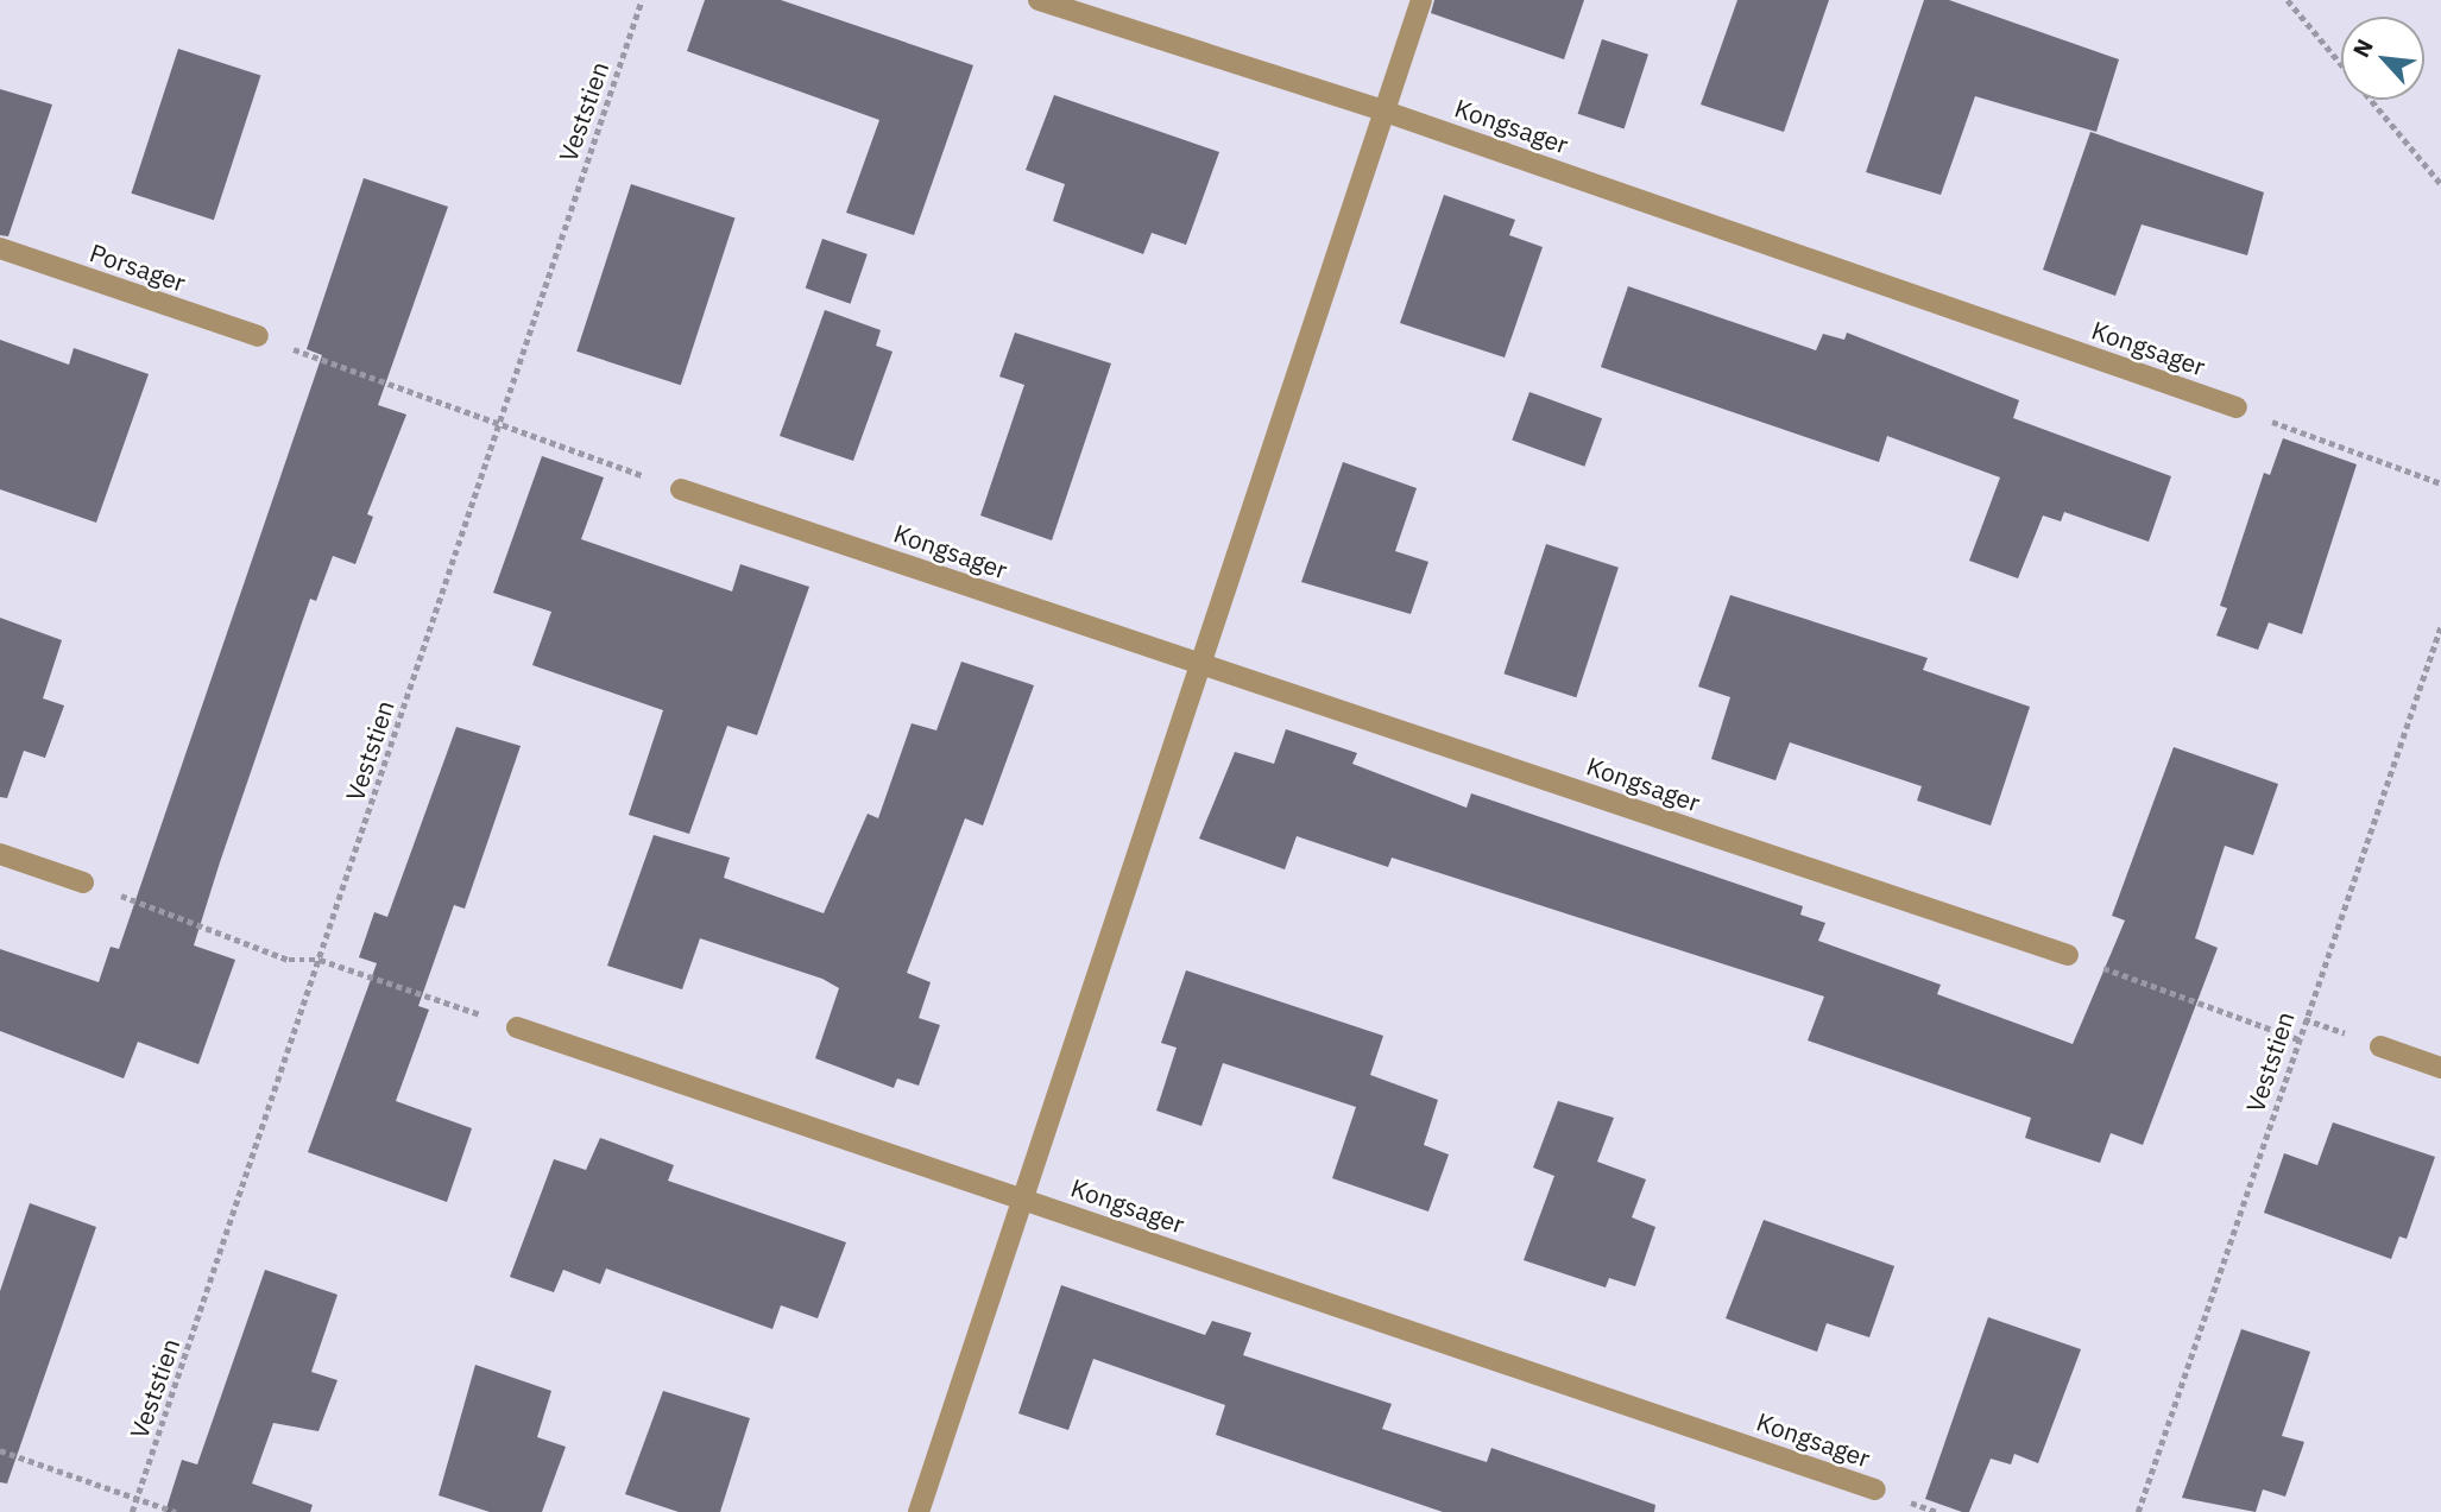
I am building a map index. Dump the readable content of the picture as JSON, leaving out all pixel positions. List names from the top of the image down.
{
  "streets": {
    "street": ["Kongsager", "Porsager"],
    "path": ["Veststien"]
  },
  "north": "top left"
}
